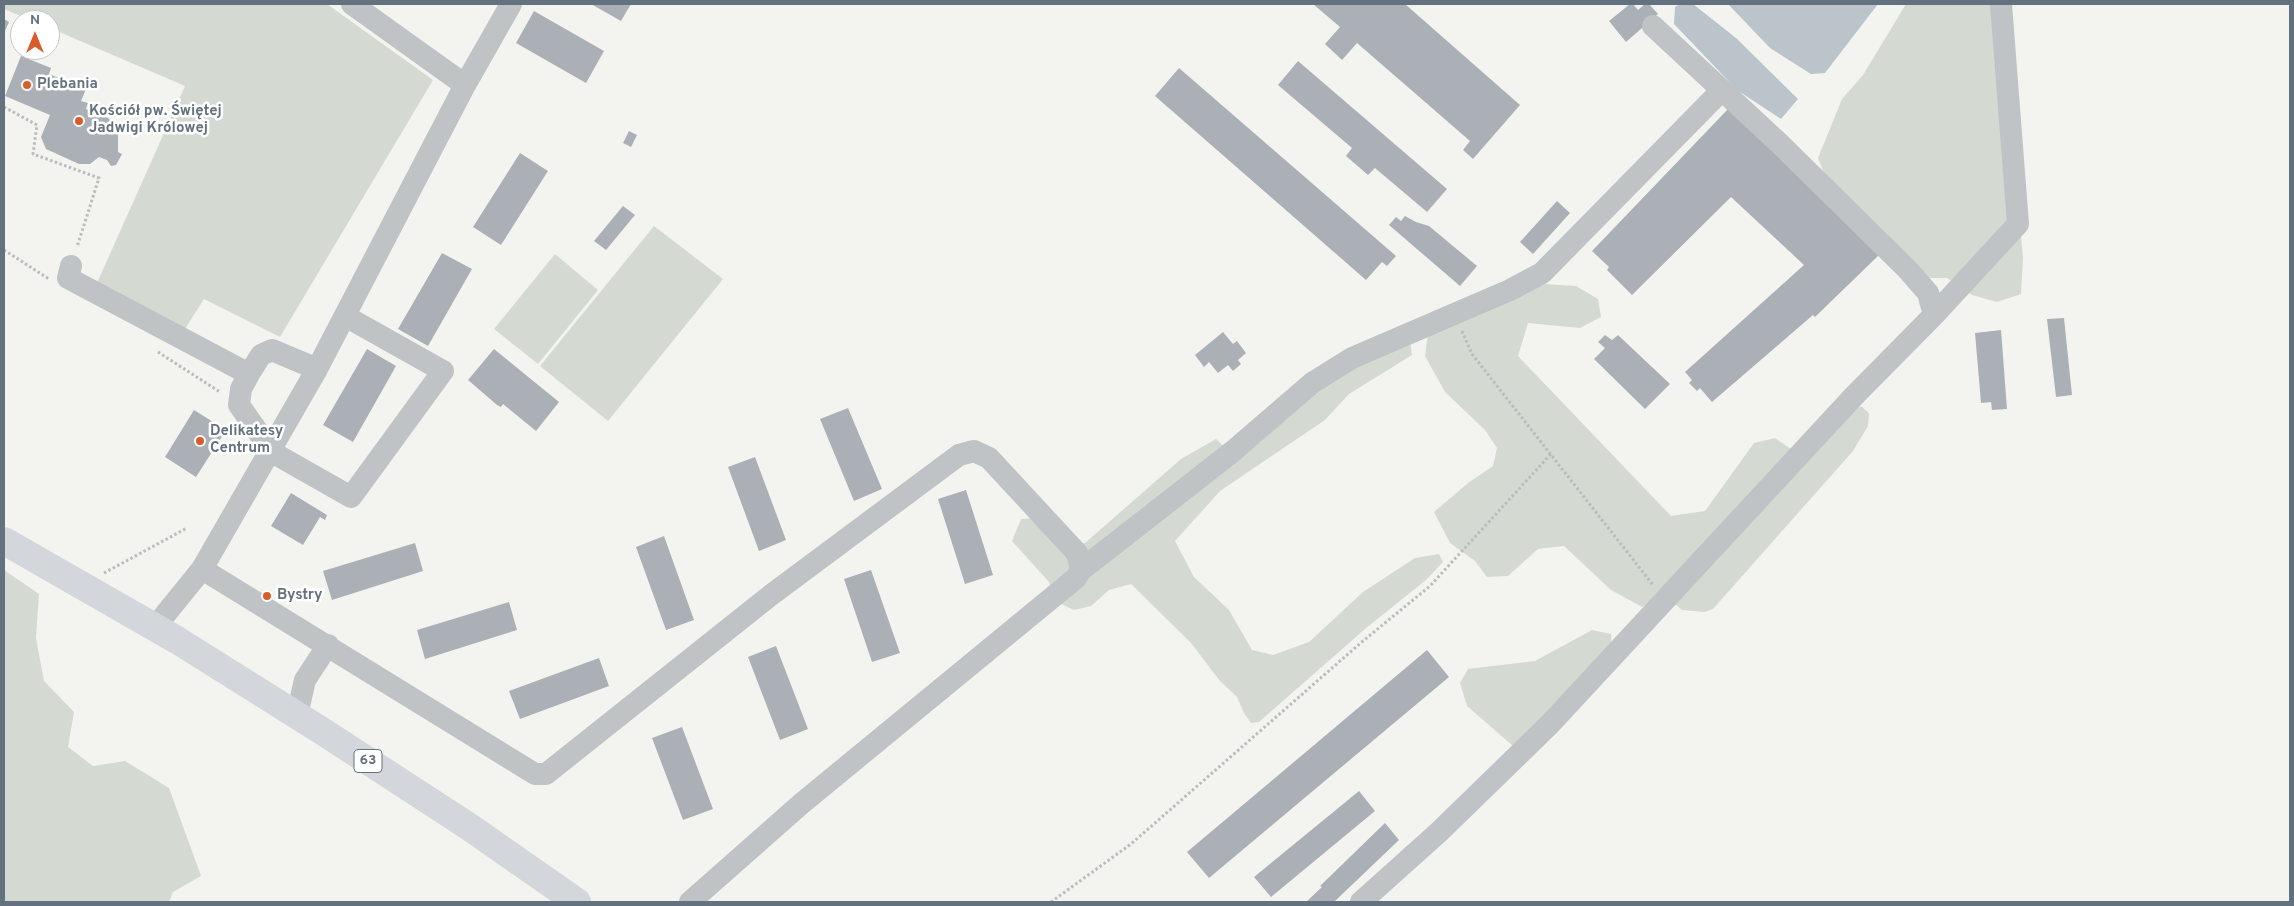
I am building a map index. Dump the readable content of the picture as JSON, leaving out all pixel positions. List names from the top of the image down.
{
  "streets": {
    "main road": ["63"]
  },
  "places": [
    "Plebania",
    "Kościół pw. Świętej Jadwigi Królowej",
    "Delikatesy Centrum",
    "Bystry"
  ],
  "north": "top"
}
